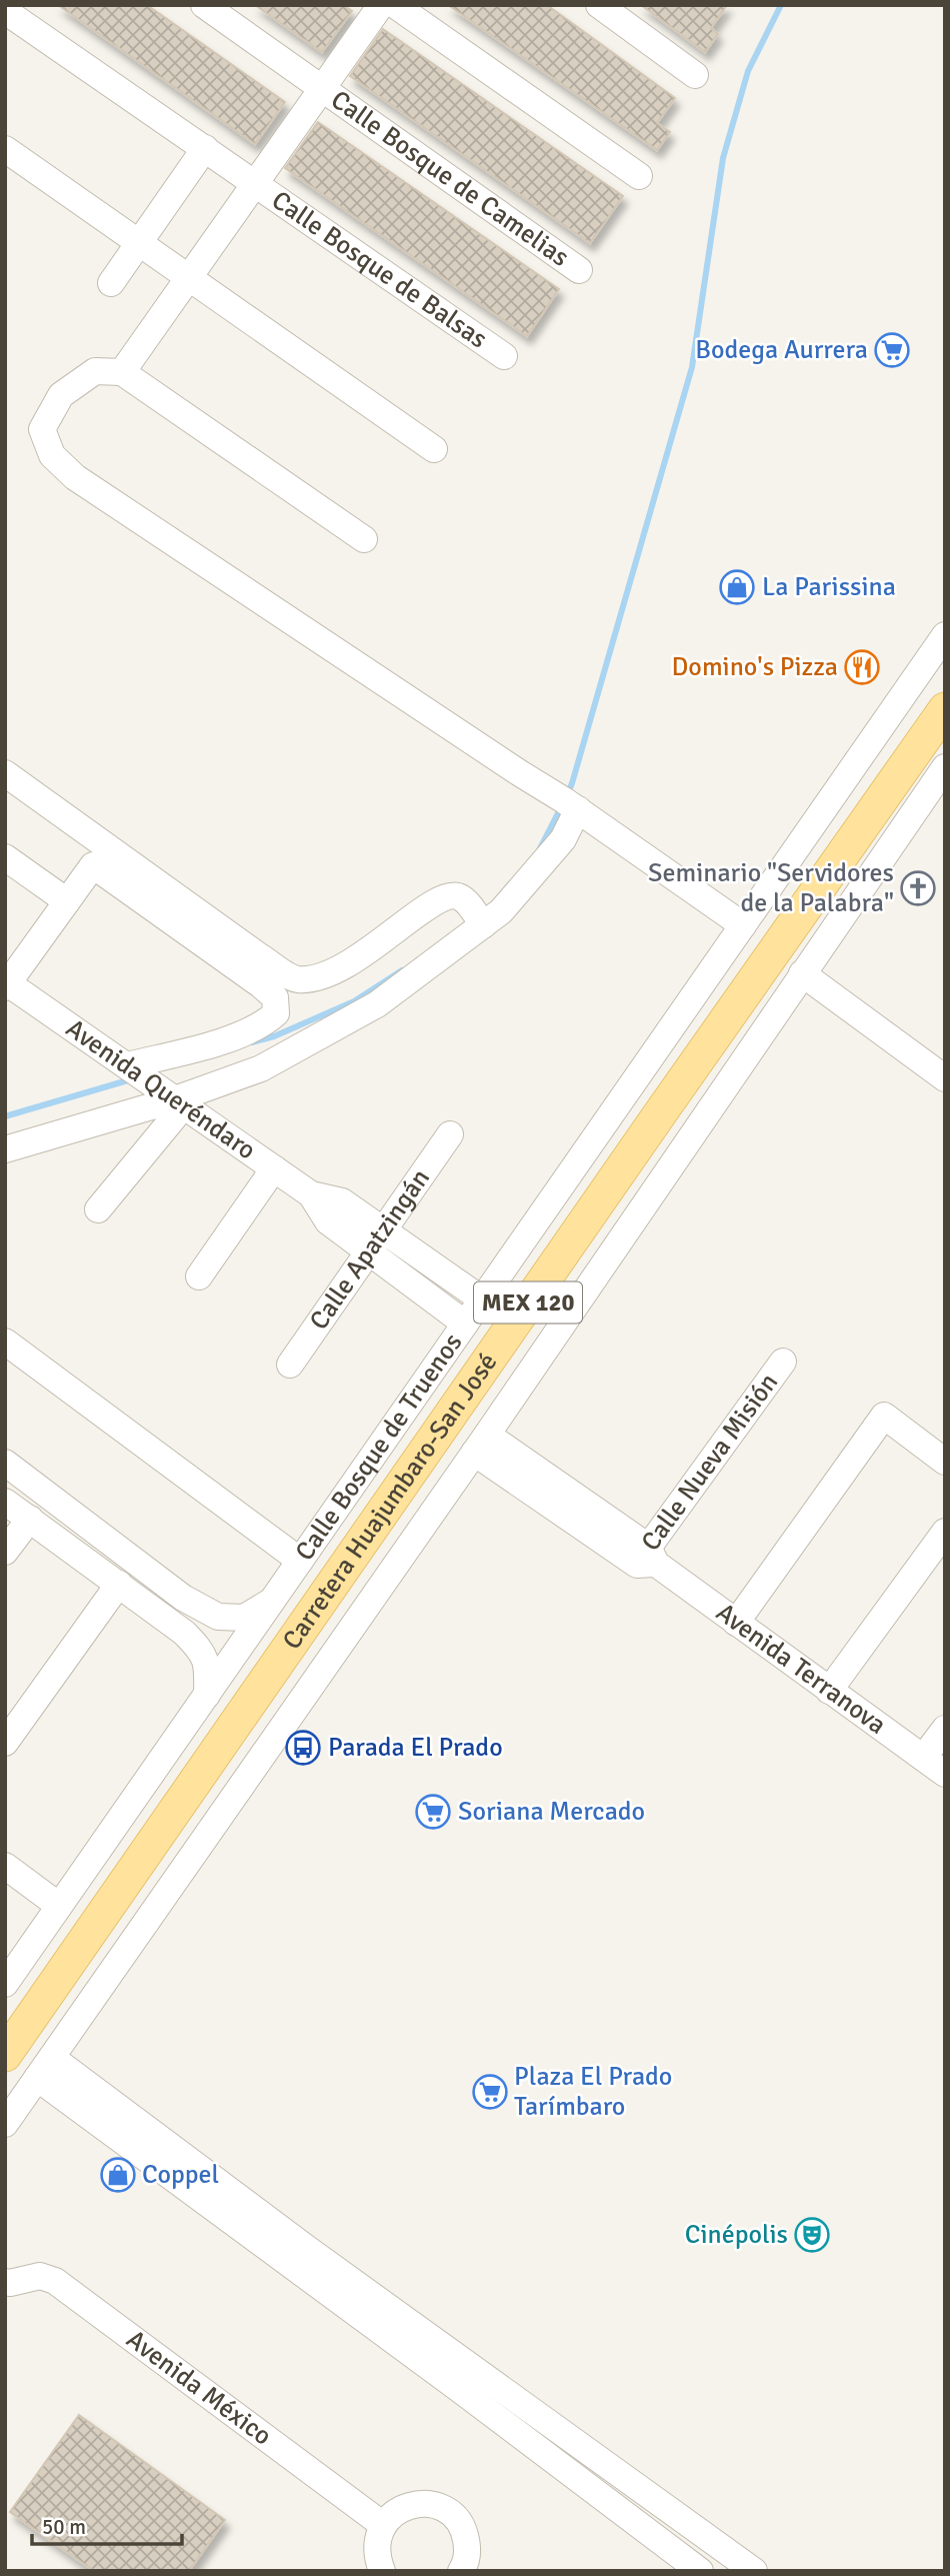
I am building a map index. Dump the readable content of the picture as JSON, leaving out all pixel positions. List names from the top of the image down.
{
  "streets": {
    "main road": ["MEX 120", "Carretera Huajumbaro-San José"],
    "street": [
      "Calle Bosque de Camelias",
      "Calle Bosque de Balsas",
      "Avenida Queréndaro",
      "Calle Apatzingán",
      "Calle Bosque de Truenos",
      "Calle Nueva Misión",
      "Avenida Terranova",
      "Avenida México"
    ]
  },
  "crossings": [
    ["Avenida Queréndaro", "Calle Apatzingán"],
    ["Avenida Queréndaro", "Calle Bosque de Truenos"],
    ["Calle Nueva Misión", "Avenida Terranova"]
  ],
  "places": {
    "supermarket": ["Bodega Aurrera", "Soriana Mercado", "Plaza El Prado Tarímbaro"],
    "shop": ["La Parissina", "Coppel"],
    "restaurant": ["Domino's Pizza"],
    "church": ["Seminario \"Servidores de la Palabra\""],
    "bus stop": ["Parada El Prado"],
    "theatre": ["Cinépolis"]
  },
  "scale_bar": "50 m"
}
